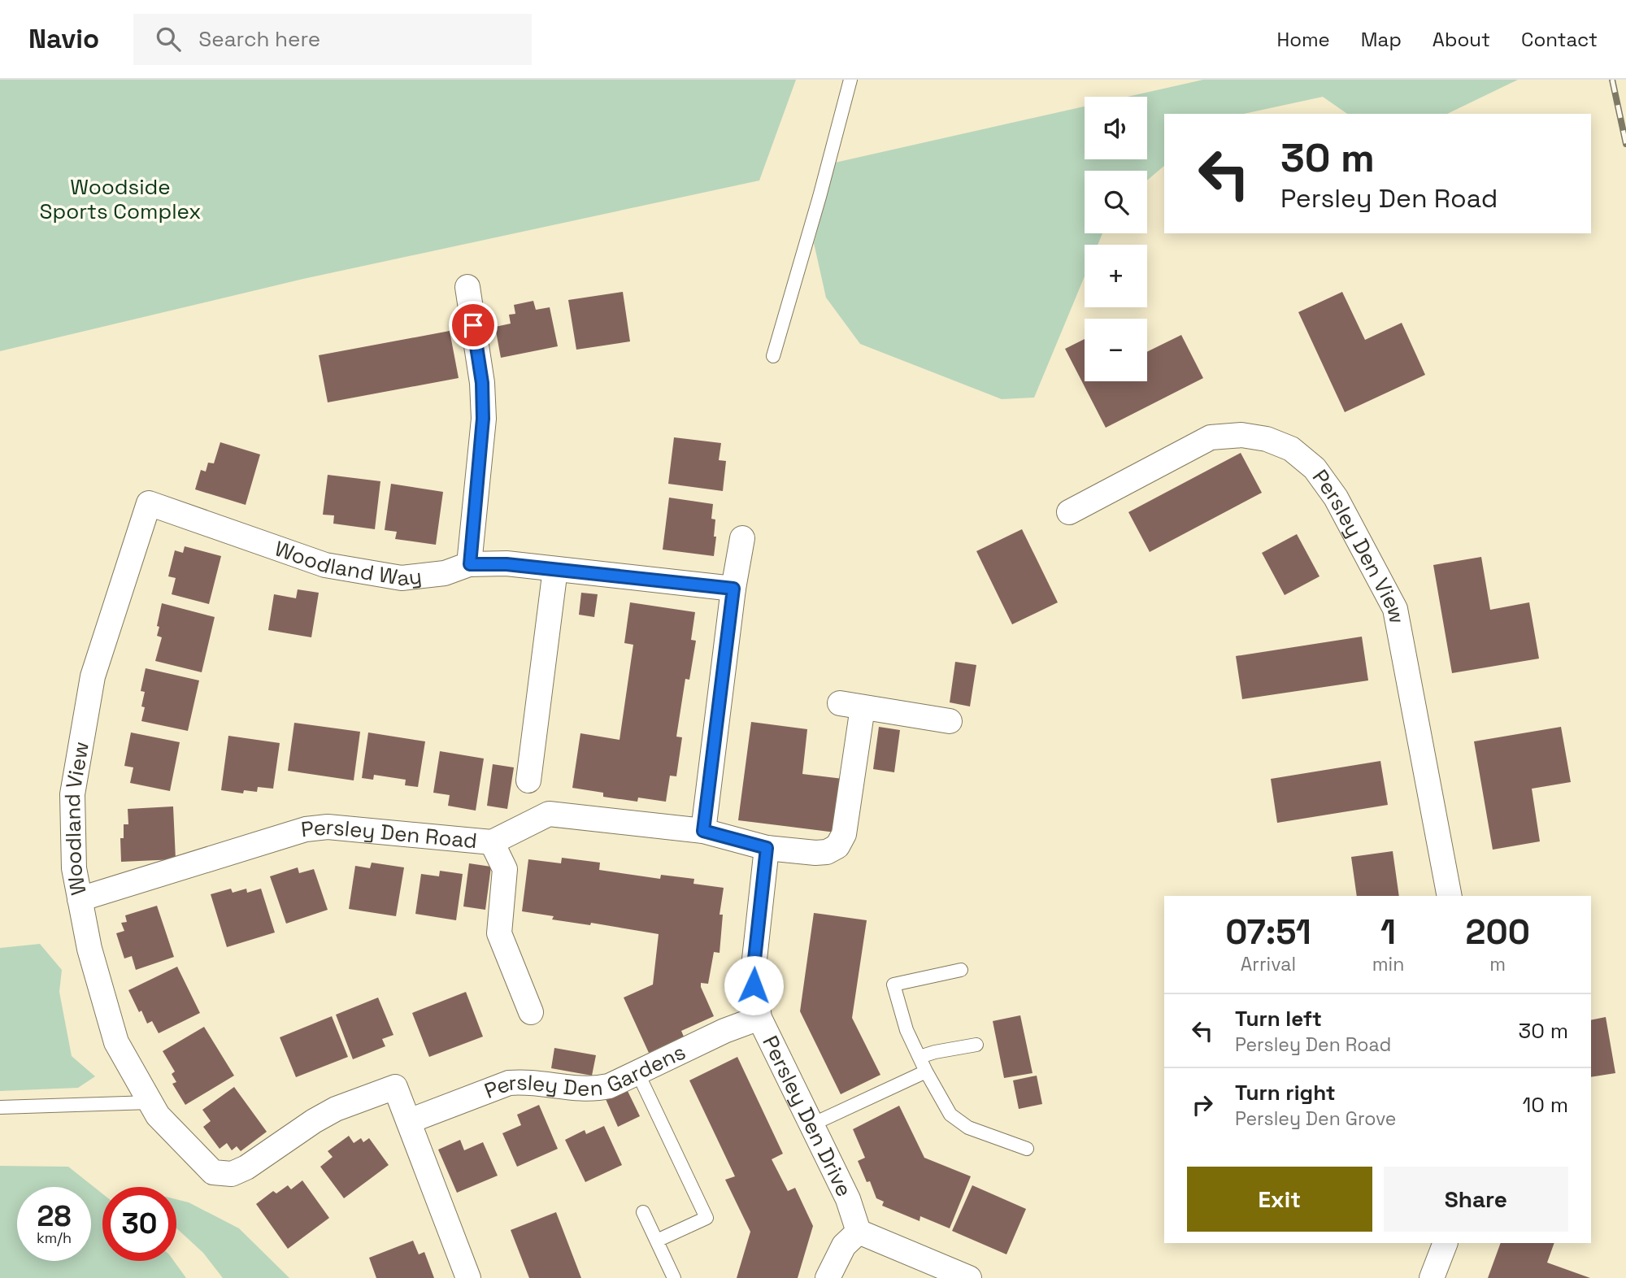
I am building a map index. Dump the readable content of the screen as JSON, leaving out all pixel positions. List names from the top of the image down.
{
  "streets": {
    "street": [
      "Persley Den View",
      "Woodland Way",
      "Woodland View",
      "Persley Den Road",
      "Persley Den Gardens",
      "Persley Den Drive"
    ]
  },
  "crossings": [
    ["Woodland Way", "Woodland View"],
    ["Woodland View", "Persley Den Road"],
    ["Woodland View", "Persley Den Gardens"],
    ["Persley Den Road", "Persley Den Drive"],
    ["Persley Den Gardens", "Persley Den Drive"]
  ],
  "parks": ["Woodside Sports Complex"],
  "page": {
    "header": "Navio",
    "search": "Search here",
    "nav": [
      "Home",
      "Map",
      "About",
      "Contact"
    ],
    "map_buttons": ["+", "−"],
    "turn": ["30 m", "Persley Den Road"],
    "eta": [
      "07:51",
      "Arrival",
      "1",
      "min",
      "200",
      "m"
    ],
    "list": [
      {
        "name": "Turn left",
        "note": "Persley Den Road",
        "value": "30 m"
      },
      {
        "name": "Turn right",
        "note": "Persley Den Grove",
        "value": "10 m"
      }
    ],
    "buttons": ["Exit", "Share"],
    "speed": "28 km/h",
    "limit": "30"
  }
}
